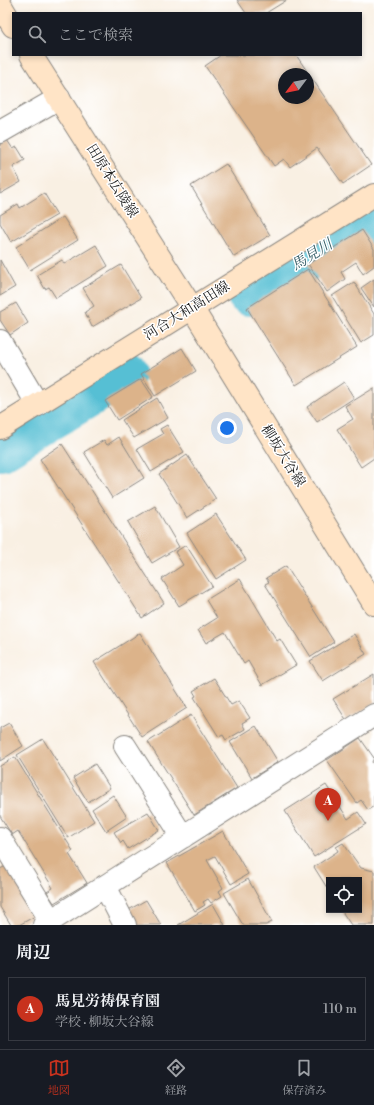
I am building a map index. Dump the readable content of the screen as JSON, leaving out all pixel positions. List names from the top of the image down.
{
  "streets": {
    "main road": ["田原本広陵線", "河合大和高田線", "柳坂大谷線"]
  },
  "crossings": [
    ["田原本広陵線", "河合大和高田線"],
    ["田原本広陵線", "柳坂大谷線"],
    ["河合大和高田線", "柳坂大谷線"]
  ],
  "water": ["馬見川"],
  "north": "bottom left",
  "page": {
    "search": "ここで検索",
    "pins": "A",
    "heading": "周辺",
    "list": [
      {
        "mark": "A",
        "name": "馬見労祷保育園",
        "note": "学校 · 柳坂大谷線",
        "value": "110 m"
      }
    ],
    "nav": ["地図", "経路", "保存済み"]
  }
}
